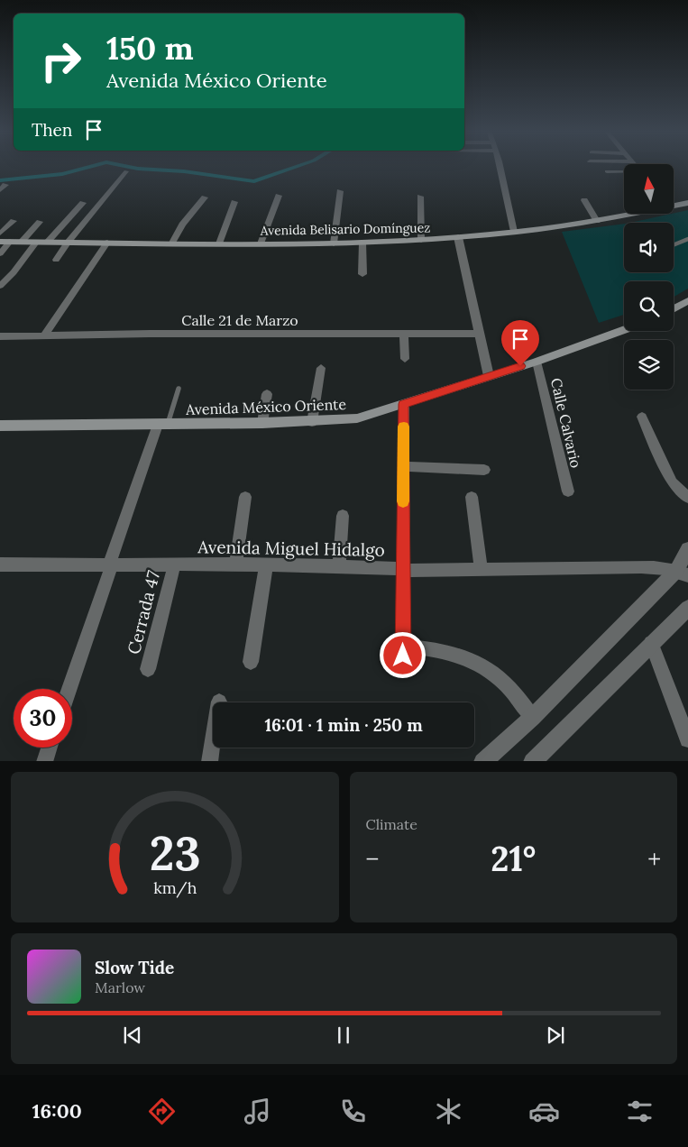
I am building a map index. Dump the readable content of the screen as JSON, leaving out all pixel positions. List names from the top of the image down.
{
  "streets": {
    "main road": ["Avenida Belisario Domínguez", "Avenida México Oriente"],
    "street": [
      "Calle 21 de Marzo",
      "Calle Calvario",
      "Avenida Miguel Hidalgo",
      "Cerrada 47"
    ]
  },
  "crossings": [
    ["Avenida México Oriente", "Calle Calvario"],
    ["Avenida Miguel Hidalgo", "Cerrada 47"]
  ],
  "north": "top",
  "page": {
    "turn": ["150 m", "Avenida México Oriente"],
    "then": "Then",
    "limit": "30",
    "trip": "16:01 · 1 min · 250 m",
    "tile": "Climate",
    "heat": ["−", "21°", "+"],
    "song": ["Slow Tide", "Marlow"],
    "tabs": "16:00",
    "gauge": ["23", "km/h"]
  }
}
